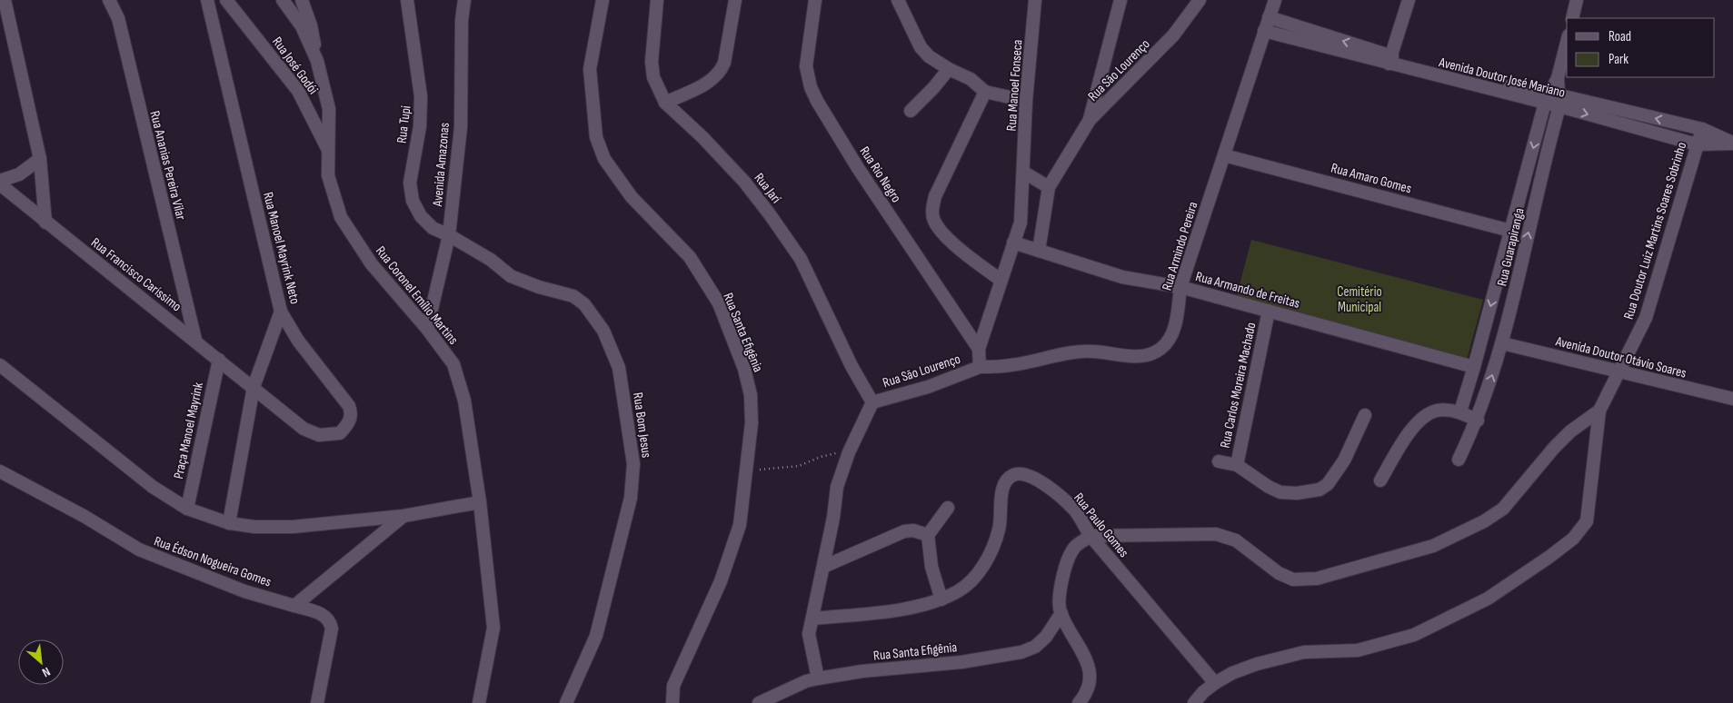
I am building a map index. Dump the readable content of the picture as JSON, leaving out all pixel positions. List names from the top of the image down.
{
  "streets": {
    "street": [
      "Rua José Godói",
      "Rua São Lourenço",
      "Avenida Doutor José Mariano",
      "Rua Manoel Fonseca",
      "Rua Tupi",
      "Avenida Amazonas",
      "Rua Ananias Pereira Vilar",
      "Rua Rio Negro",
      "Rua Amaro Gomes",
      "Rua Jarí",
      "Rua Doutor Luiz Martins Soares Sobrinho",
      "Rua Armindo Pereira",
      "Rua Guarapiranga",
      "Rua Manoel Mayrink Neto",
      "Rua Francisco Caríssimo",
      "Rua Armando de Freitas",
      "Rua Coronel Emílio Martins",
      "Rua Santa Efigênia",
      "Avenida Doutor Otávio Soares",
      "Rua Carlos Moreira Machado",
      "Rua Bom Jesus",
      "Praça Manoel Mayrink",
      "Rua Paulo Gomes",
      "Rua Édson Nogueira Gomes"
    ]
  },
  "crossings": [
    ["Rua José Godói", "Rua Coronel Emílio Martins"],
    ["Rua São Lourenço", "Rua Manoel Fonseca"],
    ["Rua São Lourenço", "Rua Rio Negro"],
    ["Rua São Lourenço", "Rua Jarí"],
    ["Rua São Lourenço", "Rua Armindo Pereira"],
    ["Rua São Lourenço", "Rua Armando de Freitas"],
    ["Rua São Lourenço", "Rua Santa Efigênia"],
    ["Rua São Lourenço", "Rua Paulo Gomes"],
    ["Avenida Doutor José Mariano", "Rua Doutor Luiz Martins Soares Sobrinho"],
    ["Avenida Doutor José Mariano", "Rua Armindo Pereira"],
    ["Avenida Doutor José Mariano", "Rua Guarapiranga"],
    ["Rua Tupi", "Avenida Amazonas"],
    ["Rua Tupi", "Rua Bom Jesus"],
    ["Avenida Amazonas", "Rua Coronel Emílio Martins"],
    ["Avenida Amazonas", "Rua Bom Jesus"],
    ["Rua Ananias Pereira Vilar", "Rua Francisco Caríssimo"],
    ["Rua Amaro Gomes", "Rua Armindo Pereira"],
    ["Rua Amaro Gomes", "Rua Guarapiranga"],
    ["Rua Doutor Luiz Martins Soares Sobrinho", "Avenida Doutor Otávio Soares"],
    ["Rua Doutor Luiz Martins Soares Sobrinho", "Rua Paulo Gomes"],
    ["Rua Armindo Pereira", "Rua Armando de Freitas"],
    ["Rua Guarapiranga", "Rua Armando de Freitas"],
    ["Rua Guarapiranga", "Avenida Doutor Otávio Soares"],
    ["Rua Manoel Mayrink Neto", "Rua Francisco Caríssimo"],
    ["Rua Francisco Caríssimo", "Praça Manoel Mayrink"],
    ["Rua Armando de Freitas", "Rua Carlos Moreira Machado"]
  ],
  "parks": ["Cemitério Municipal"],
  "legend": ["Road", "Park"],
  "north": "bottom right"
}
